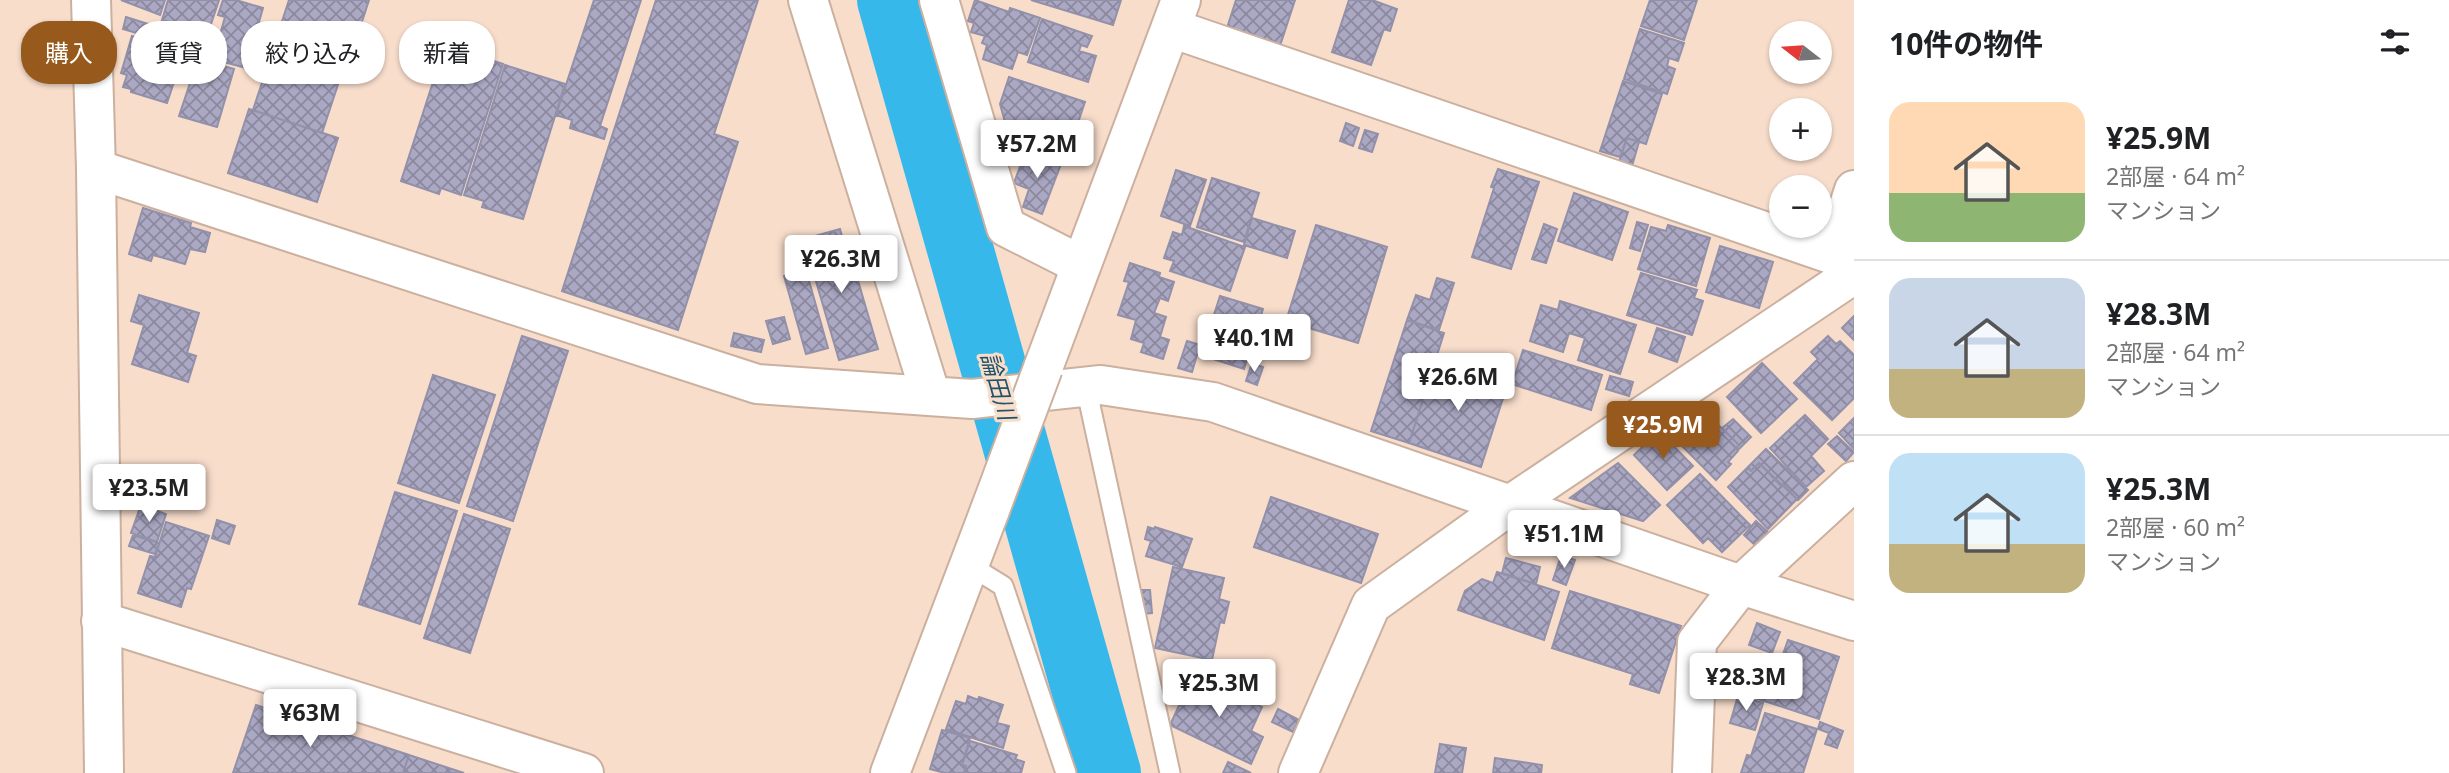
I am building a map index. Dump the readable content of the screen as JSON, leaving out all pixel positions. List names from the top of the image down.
{
  "water": ["論田川"],
  "north": "left",
  "page": {
    "heading": "10件の物件",
    "map_buttons": ["+", "−"],
    "chip": [
      "購入",
      "賃貸",
      "絞り込み",
      "新着"
    ],
    "list": [
      {
        "name": "¥25.9M",
        "note": "2部屋 · 64 m² · マンション"
      },
      {
        "name": "¥28.3M",
        "note": "2部屋 · 64 m² · マンション"
      },
      {
        "name": "¥25.3M",
        "note": "2部屋 · 60 m² · マンション"
      }
    ],
    "price": [
      "¥57.2M",
      "¥26.3M",
      "¥40.1M",
      "¥26.6M",
      "¥25.9M",
      "¥23.5M",
      "¥51.1M",
      "¥28.3M",
      "¥25.3M",
      "¥63M"
    ]
  }
}
